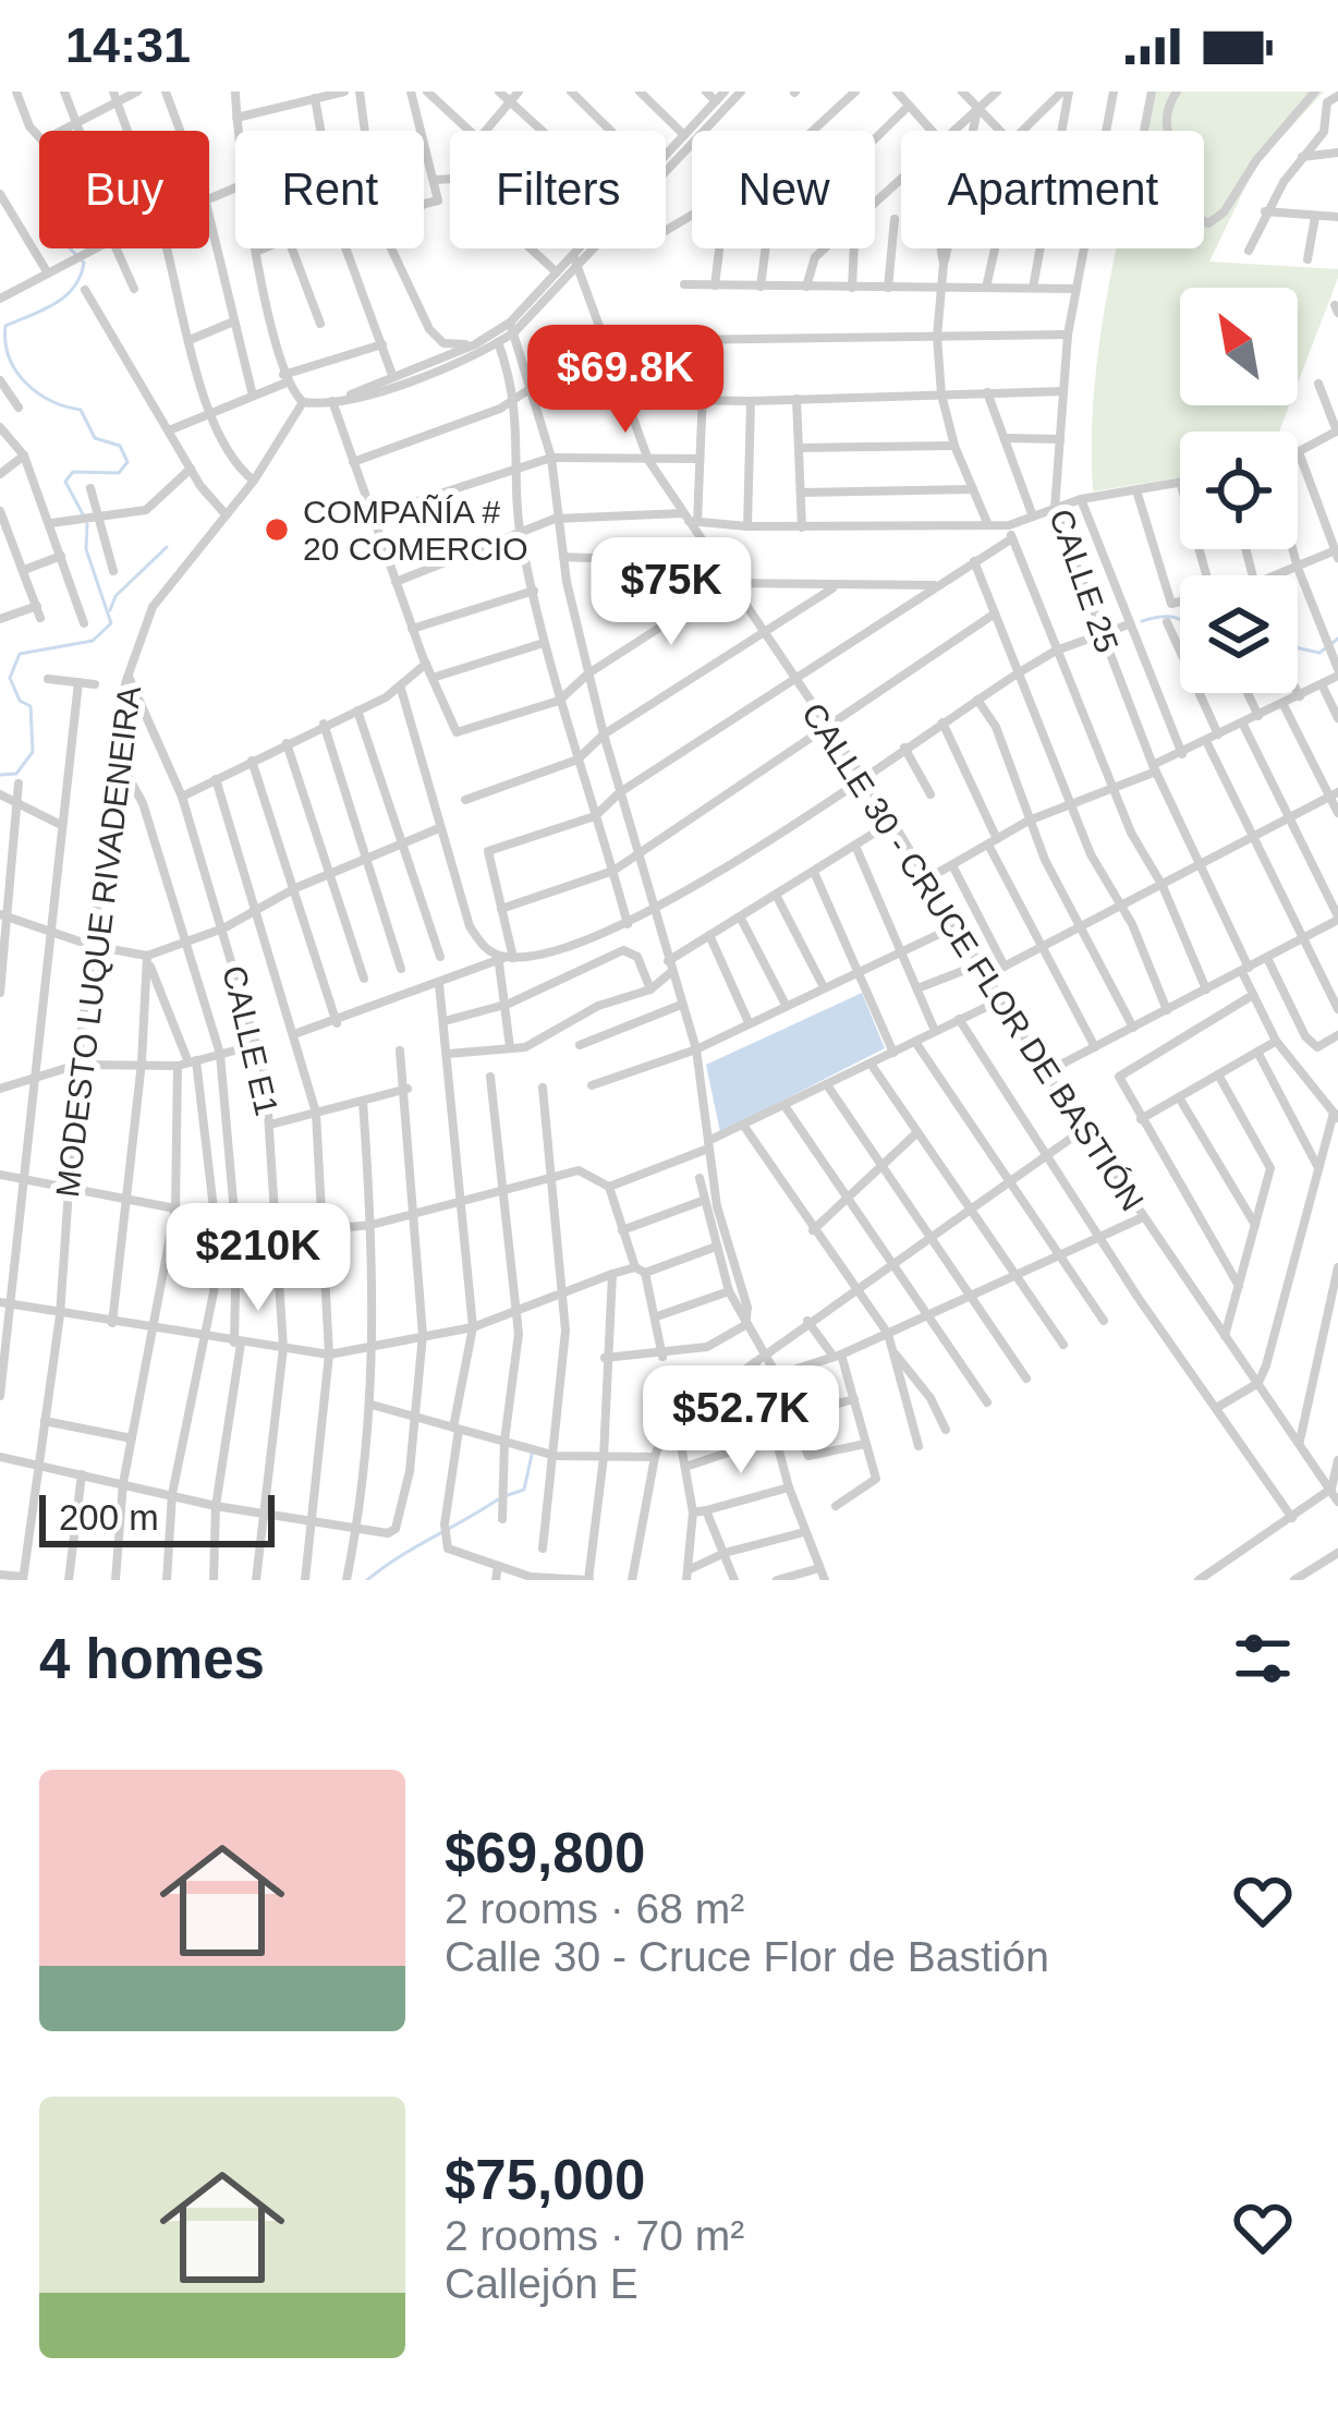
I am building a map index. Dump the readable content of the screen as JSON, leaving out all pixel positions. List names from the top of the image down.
{
  "streets": {
    "street": [
      "CALLE 25",
      "MODESTO LUQUE RIVADENEIRA",
      "CALLE 30 - CRUCE FLOR DE BASTIÓN",
      "CALLE E1"
    ]
  },
  "crossings": [
    ["MODESTO LUQUE RIVADENEIRA", "CALLE E1"]
  ],
  "places": ["COMPAÑÍA # 20 COMERCIO"],
  "scale_bar": "200 m",
  "north": "top left",
  "page": {
    "status": "14:31",
    "chip": [
      "Buy",
      "Rent",
      "Filters",
      "New",
      "Apartment"
    ],
    "price": [
      "$69.8K",
      "$75K",
      "$210K",
      "$52.7K"
    ],
    "scale": "200 m",
    "heading": "4 homes",
    "list": [
      {
        "name": "$69,800",
        "note": "2 rooms · 68 m² · Calle 30 - Cruce Flor de Bastión"
      },
      {
        "name": "$75,000",
        "note": "2 rooms · 70 m² · Callejón E"
      }
    ]
  }
}
